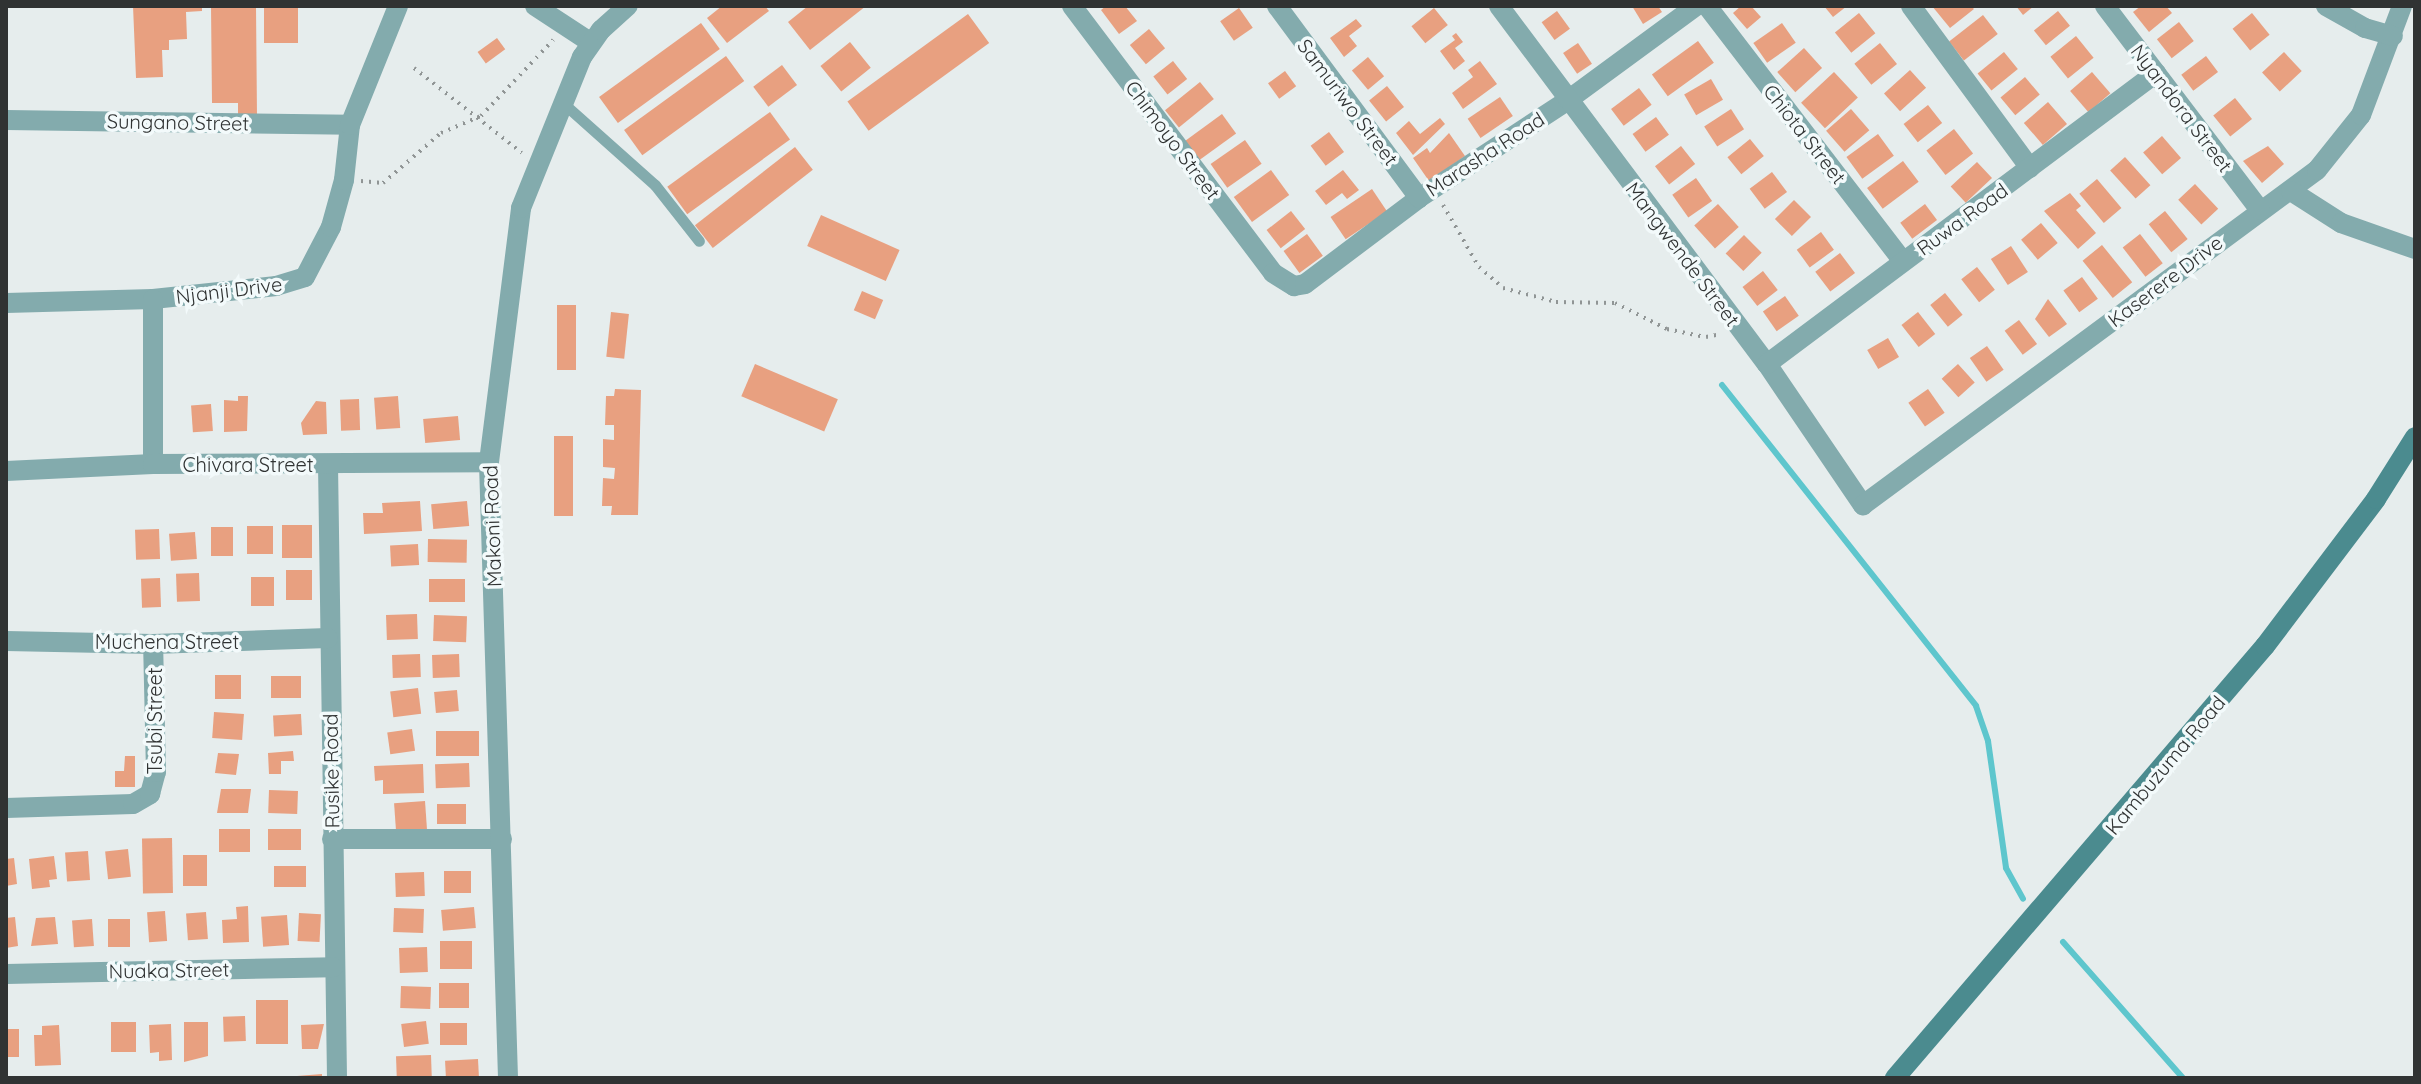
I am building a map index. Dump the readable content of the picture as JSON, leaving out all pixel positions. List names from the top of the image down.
{
  "streets": {
    "main road": ["Kambuzuma Road"],
    "street": [
      "Samuriwo Street",
      "Nyandora Street",
      "Sungano Street",
      "Chiota Street",
      "Chimoyo Street",
      "Marasha Road",
      "Ruwa Road",
      "Mangwende Street",
      "Kaserere Drive",
      "Njanji Drive",
      "Chivara Street",
      "Makoni Road",
      "Muchena Street",
      "Tsubi Street",
      "Rusike Road",
      "Nuaka Street"
    ]
  },
  "crossings": [
    ["Samuriwo Street", "Marasha Road"],
    ["Nyandora Street", "Ruwa Road"],
    ["Nyandora Street", "Kaserere Drive"],
    ["Sungano Street", "Njanji Drive"],
    ["Chiota Street", "Ruwa Road"],
    ["Chimoyo Street", "Marasha Road"],
    ["Marasha Road", "Mangwende Street"],
    ["Ruwa Road", "Mangwende Street"],
    ["Mangwende Street", "Kaserere Drive"],
    ["Chivara Street", "Makoni Road"],
    ["Chivara Street", "Rusike Road"],
    ["Muchena Street", "Tsubi Street"],
    ["Muchena Street", "Rusike Road"],
    ["Rusike Road", "Nuaka Street"]
  ]
}
